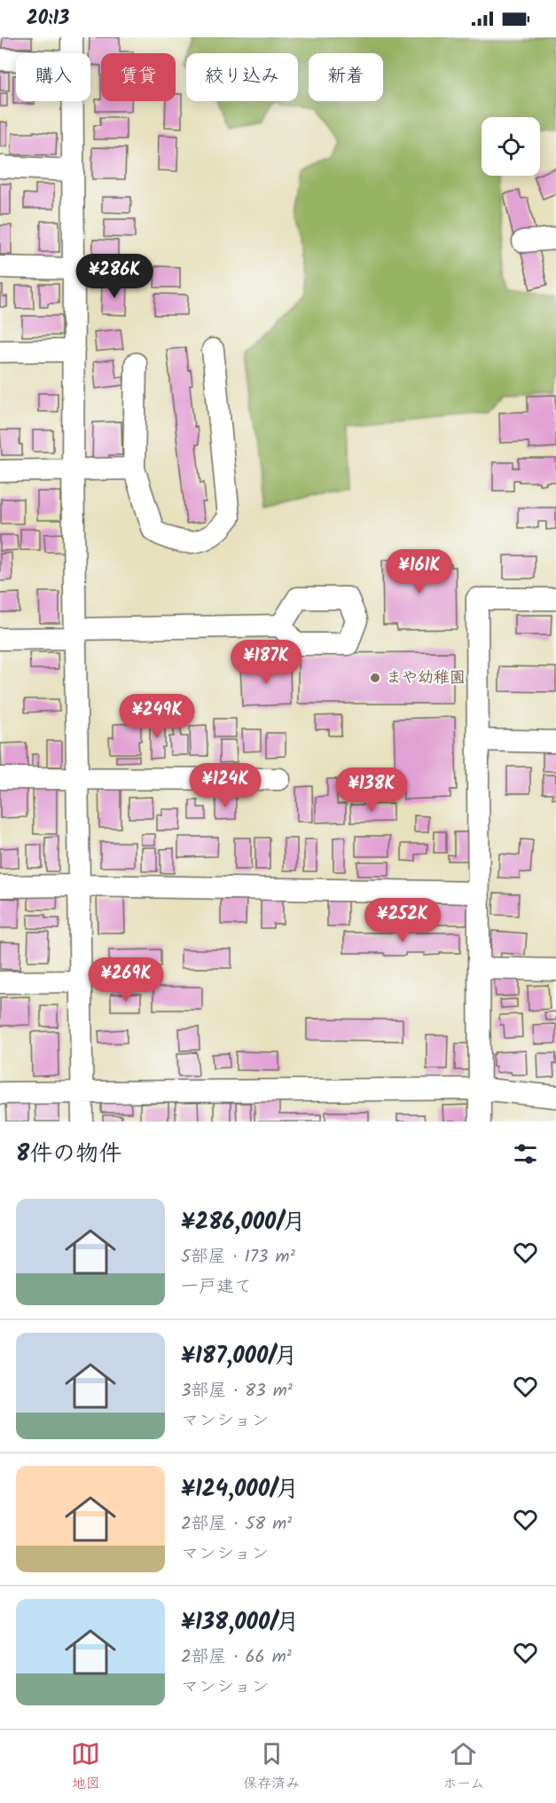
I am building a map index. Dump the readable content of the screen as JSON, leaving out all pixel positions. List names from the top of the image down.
{
  "places": ["まや幼稚園"],
  "page": {
    "status": "20:13",
    "chip": [
      "購入",
      "賃貸",
      "絞り込み",
      "新着"
    ],
    "price": [
      "¥286K",
      "¥161K",
      "¥187K",
      "¥249K",
      "¥124K",
      "¥138K",
      "¥252K",
      "¥269K"
    ],
    "heading": "8件の物件",
    "list": [
      {
        "name": "¥286,000/月",
        "note": "5部屋 · 173 m² · 一戸建て"
      },
      {
        "name": "¥187,000/月",
        "note": "3部屋 · 83 m² · マンション"
      },
      {
        "name": "¥124,000/月",
        "note": "2部屋 · 58 m² · マンション"
      },
      {
        "name": "¥138,000/月",
        "note": "2部屋 · 66 m² · マンション"
      }
    ],
    "tabs": ["地図", "保存済み", "ホーム"]
  }
}
